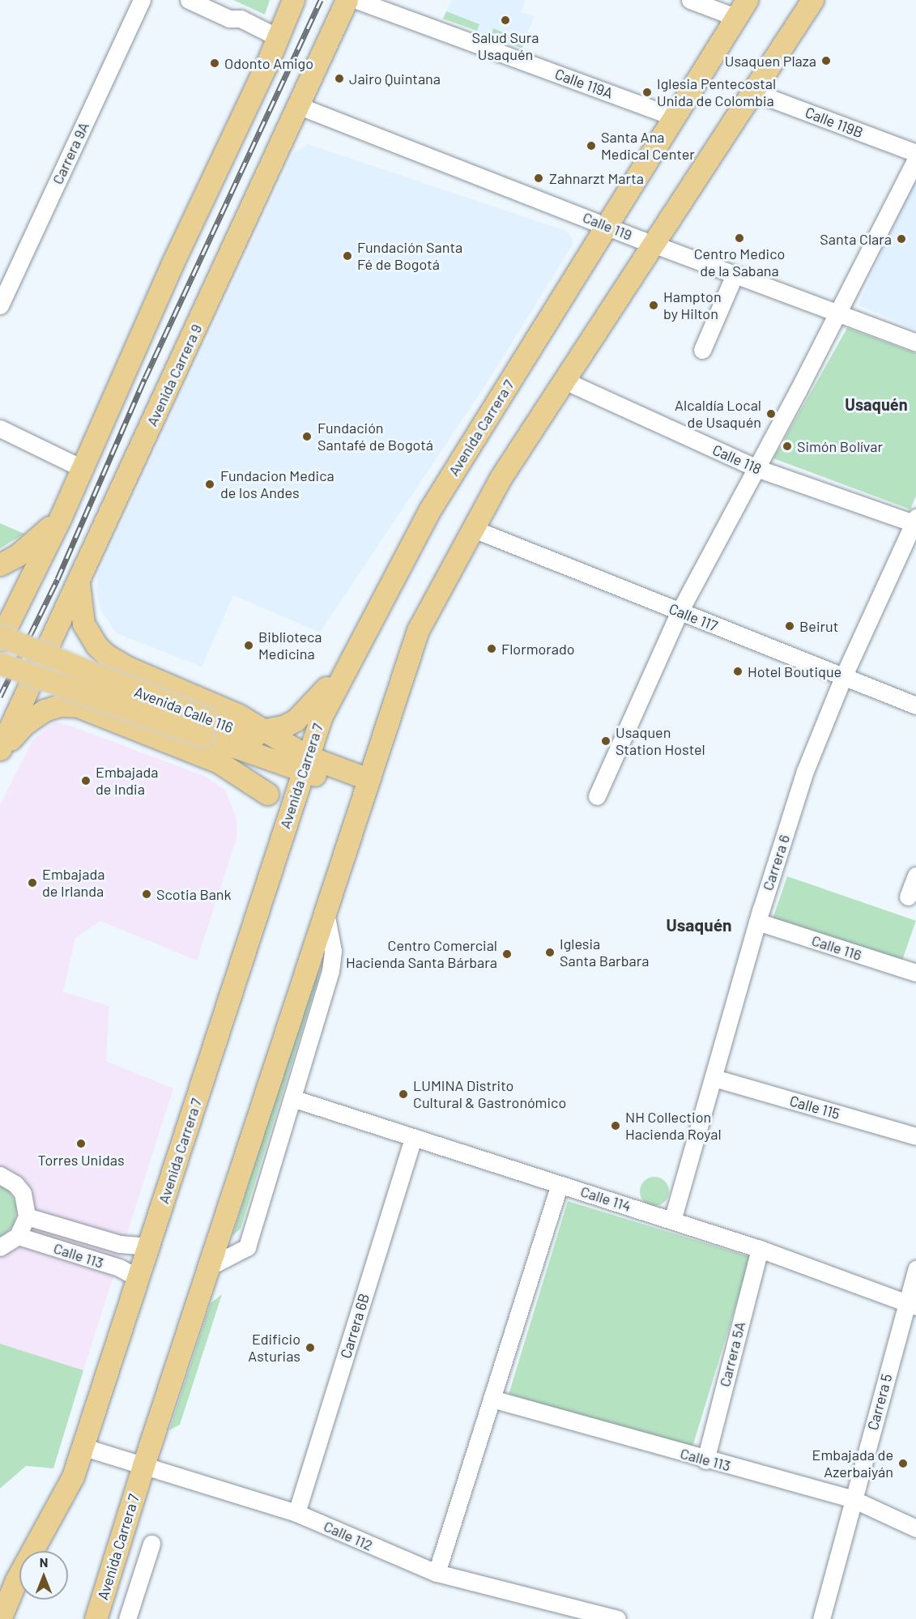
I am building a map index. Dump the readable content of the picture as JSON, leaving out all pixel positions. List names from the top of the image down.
{
  "streets": {
    "main road": ["Avenida Carrera 9", "Avenida Carrera 7", "Avenida Calle 116"],
    "street": [
      "Calle 119A",
      "Calle 119B",
      "Carrera 9A",
      "Calle 119",
      "Calle 118",
      "Calle 117",
      "Carrera 6",
      "Calle 116",
      "Calle 115",
      "Calle 114",
      "Calle 113",
      "Carrera 6B",
      "Carrera 5A",
      "Carrera 5",
      "Calle 112"
    ]
  },
  "crossings": [
    ["Calle 119A", "Avenida Carrera 7"],
    ["Calle 119B", "Avenida Carrera 7"],
    ["Calle 119", "Avenida Carrera 9"],
    ["Calle 119", "Avenida Carrera 7"],
    ["Avenida Carrera 7", "Calle 118"],
    ["Avenida Carrera 7", "Calle 117"],
    ["Avenida Carrera 7", "Avenida Calle 116"],
    ["Avenida Carrera 7", "Calle 113"],
    ["Avenida Carrera 7", "Calle 112"],
    ["Calle 118", "Carrera 6"],
    ["Calle 117", "Carrera 6"],
    ["Carrera 6", "Calle 116"],
    ["Carrera 6", "Calle 115"],
    ["Carrera 6", "Calle 114"],
    ["Calle 114", "Carrera 6B"],
    ["Calle 114", "Carrera 5A"],
    ["Calle 114", "Carrera 5"],
    ["Calle 113", "Carrera 5A"],
    ["Calle 113", "Carrera 5"],
    ["Carrera 6B", "Calle 112"]
  ],
  "districts": ["Usaquén", "Usaquén"],
  "places": [
    "Salud Sura Usaquén",
    "Usaquen Plaza",
    "Odonto Amigo",
    "Jairo Quintana",
    "Iglesia Pentecostal Unida de Colombia",
    "Santa Ana Medical Center",
    "Zahnarzt Marta",
    "Centro Medico de la Sabana",
    "Santa Clara",
    "Fundación Santa Fé de Bogotá",
    "Hampton by Hilton",
    "Alcaldía Local de Usaquén",
    "Fundación Santafé de Bogotá",
    "Simón Bolívar",
    "Fundacion Medica de los Andes",
    "Beirut",
    "Biblioteca Medicina",
    "Flormorado",
    "Hotel Boutique",
    "Usaquen Station Hostel",
    "Embajada de India",
    "Embajada de Irlanda",
    "Scotia Bank",
    "Iglesia Santa Barbara",
    "Centro Comercial Hacienda Santa Bárbara",
    "LUMINA Distrito Cultural & Gastronómico",
    "NH Collection Hacienda Royal",
    "Torres Unidas",
    "Edificio Asturias",
    "Embajada de Azerbaiyán"
  ],
  "north": "top"
}
